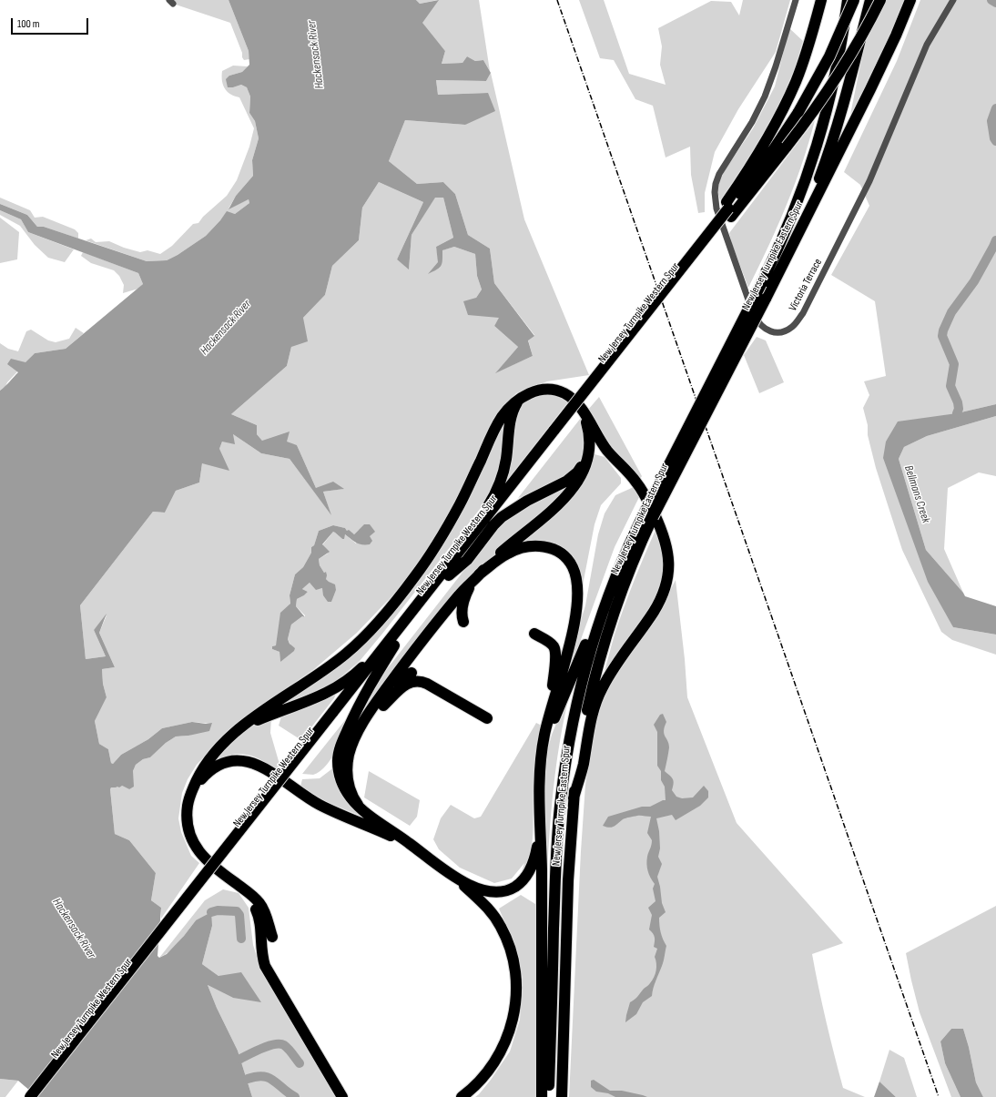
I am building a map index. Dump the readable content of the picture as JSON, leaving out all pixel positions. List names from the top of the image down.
{
  "streets": {
    "highway": ["New Jersey Turnpike Eastern Spur", "New Jersey Turnpike Western Spur"],
    "street": ["Victoria Terrace"]
  },
  "water": ["Hackensack River", "Bellmans Creek"],
  "scale_bar": "100 m"
}
